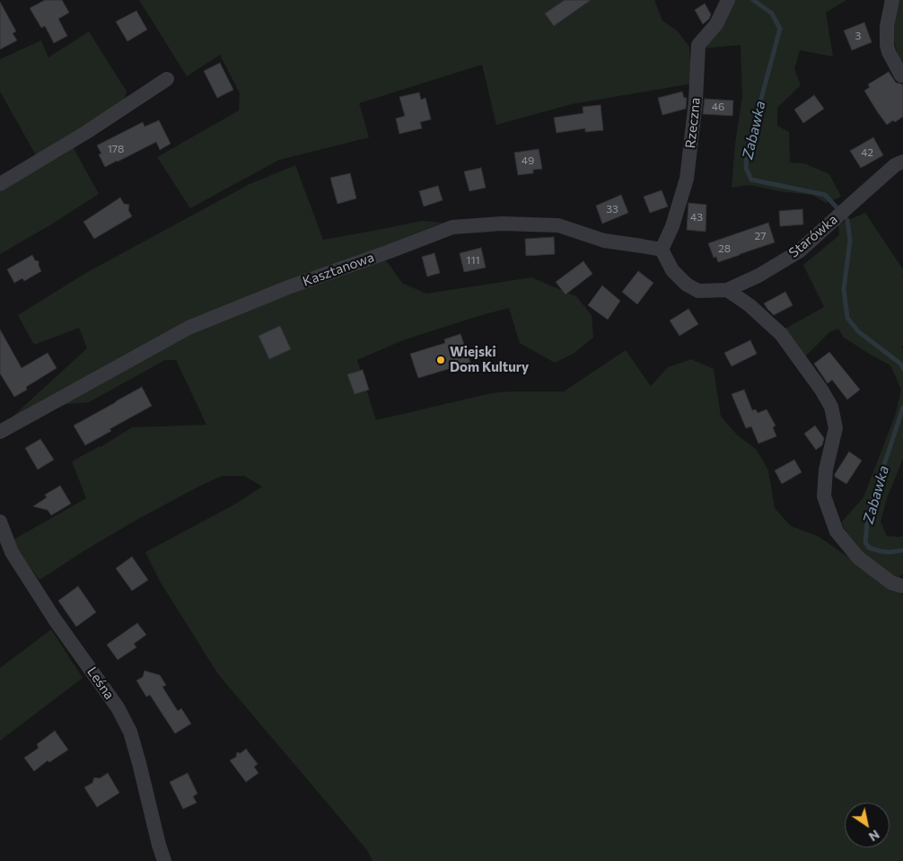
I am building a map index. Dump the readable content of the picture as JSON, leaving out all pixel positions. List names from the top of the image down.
{
  "streets": {
    "street": [
      "Rzeczna",
      "Starówka",
      "Kasztanowa",
      "Leśna"
    ]
  },
  "crossings": [
    ["Rzeczna", "Starówka"],
    ["Rzeczna", "Kasztanowa"],
    ["Starówka", "Kasztanowa"]
  ],
  "water": ["Zabawka"],
  "places": ["Wiejski Dom Kultury"],
  "house_numbers": [
    "3",
    "46",
    "178",
    "42",
    "49",
    "33",
    "43",
    "27",
    "28",
    "111"
  ],
  "north": "bottom right"
}
